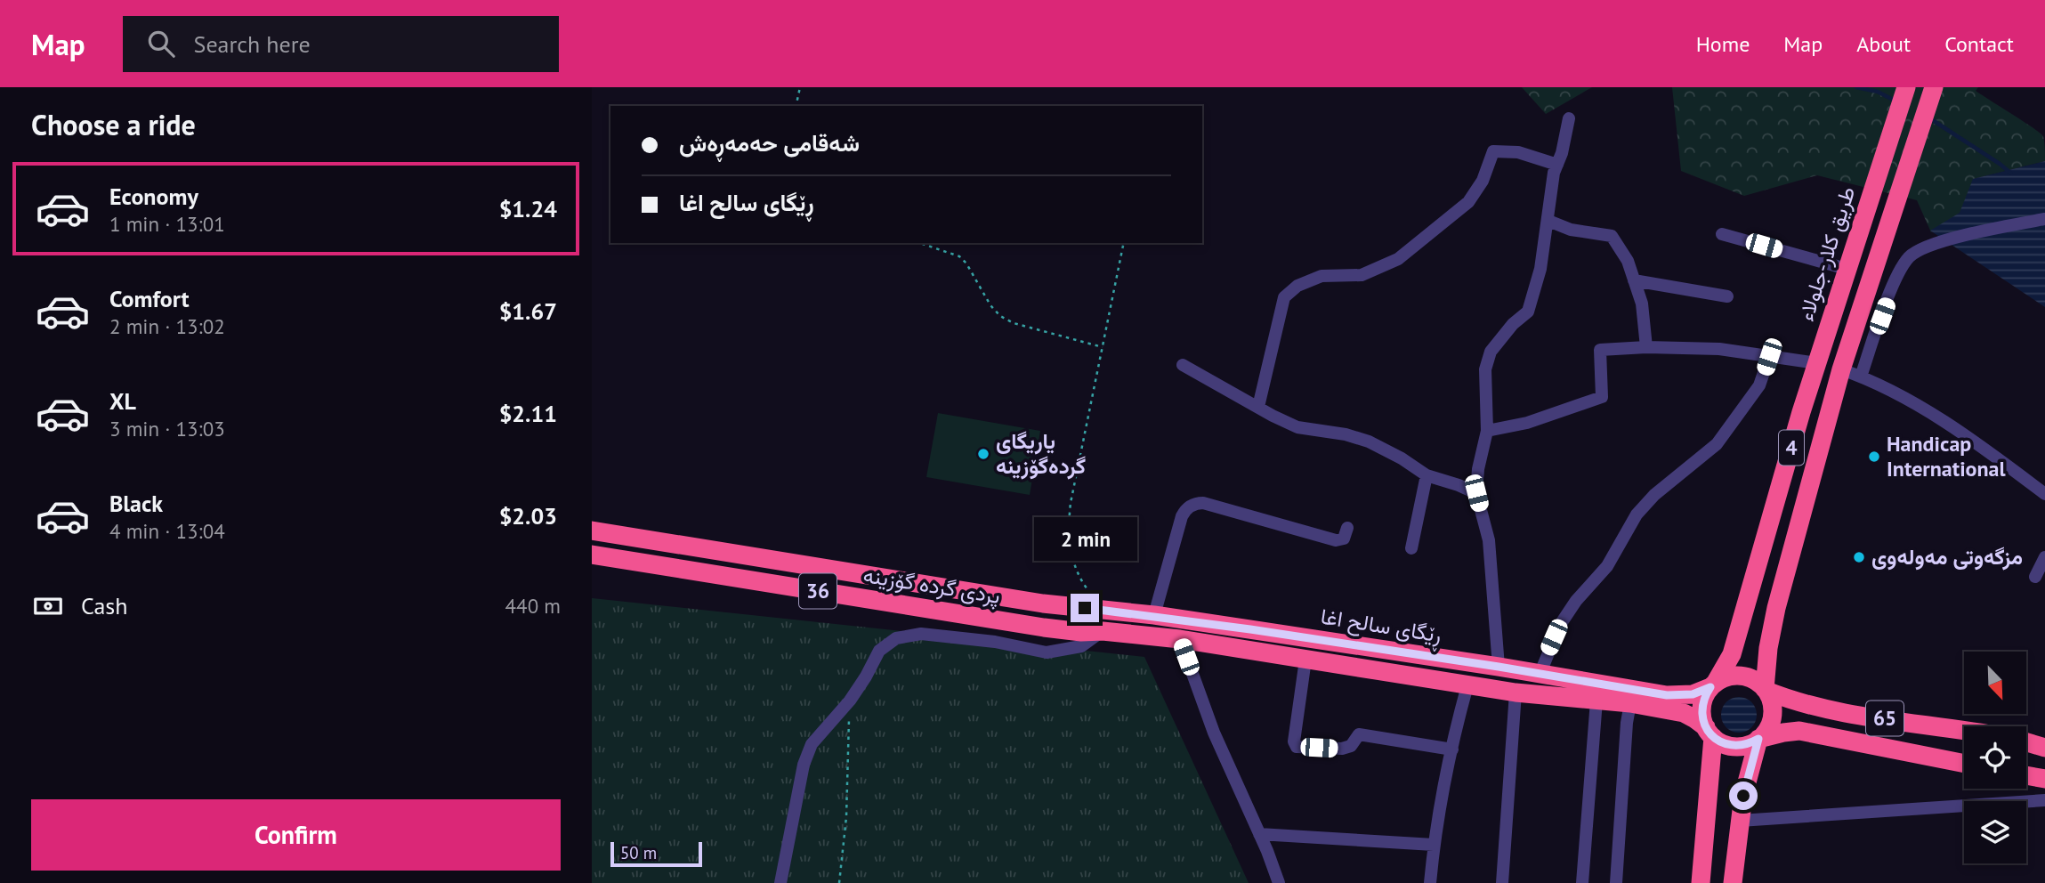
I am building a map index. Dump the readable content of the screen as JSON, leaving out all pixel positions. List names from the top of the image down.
{
  "streets": {
    "highway": [
      "طريق كلار-جلولاء",
      "4",
      "پردی گردە گۆزینە",
      "36",
      "ڕێگای سالح اغا",
      "65"
    ]
  },
  "crossings": [
    ["طريق كلار-جلولاء", "4"],
    ["طريق كلار-جلولاء", "36"],
    ["طريق كلار-جلولاء", "ڕێگای سالح اغا"],
    ["طريق كلار-جلولاء", "65"],
    ["4", "36"],
    ["4", "ڕێگای سالح اغا"],
    ["4", "65"],
    ["پردی گردە گۆزینە", "36"],
    ["36", "ڕێگای سالح اغا"],
    ["36", "65"],
    ["ڕێگای سالح اغا", "65"]
  ],
  "places": ["یاریگای گردەگۆزینە", "Handicap International", "مزگەوتی مەولەوی"],
  "scale_bar": "50 m",
  "north": "bottom right",
  "page": {
    "header": "Map",
    "search": "Search here",
    "nav": [
      "Home",
      "Map",
      "About",
      "Contact"
    ],
    "heading": "Choose a ride",
    "banner": ["شەقامی حەمەڕەش", "ڕێگای سالح اغا"],
    "list": [
      {
        "name": "Economy",
        "note": "1 min · 13:01",
        "value": "$1.24"
      },
      {
        "name": "Comfort",
        "note": "2 min · 13:02",
        "value": "$1.67"
      },
      {
        "name": "XL",
        "note": "3 min · 13:03",
        "value": "$2.11"
      },
      {
        "name": "Black",
        "note": "4 min · 13:04",
        "value": "$2.03"
      }
    ],
    "bubble": "2 min",
    "pay": ["Cash", "440 m"],
    "buttons": "Confirm",
    "scale": "50 m"
  }
}
